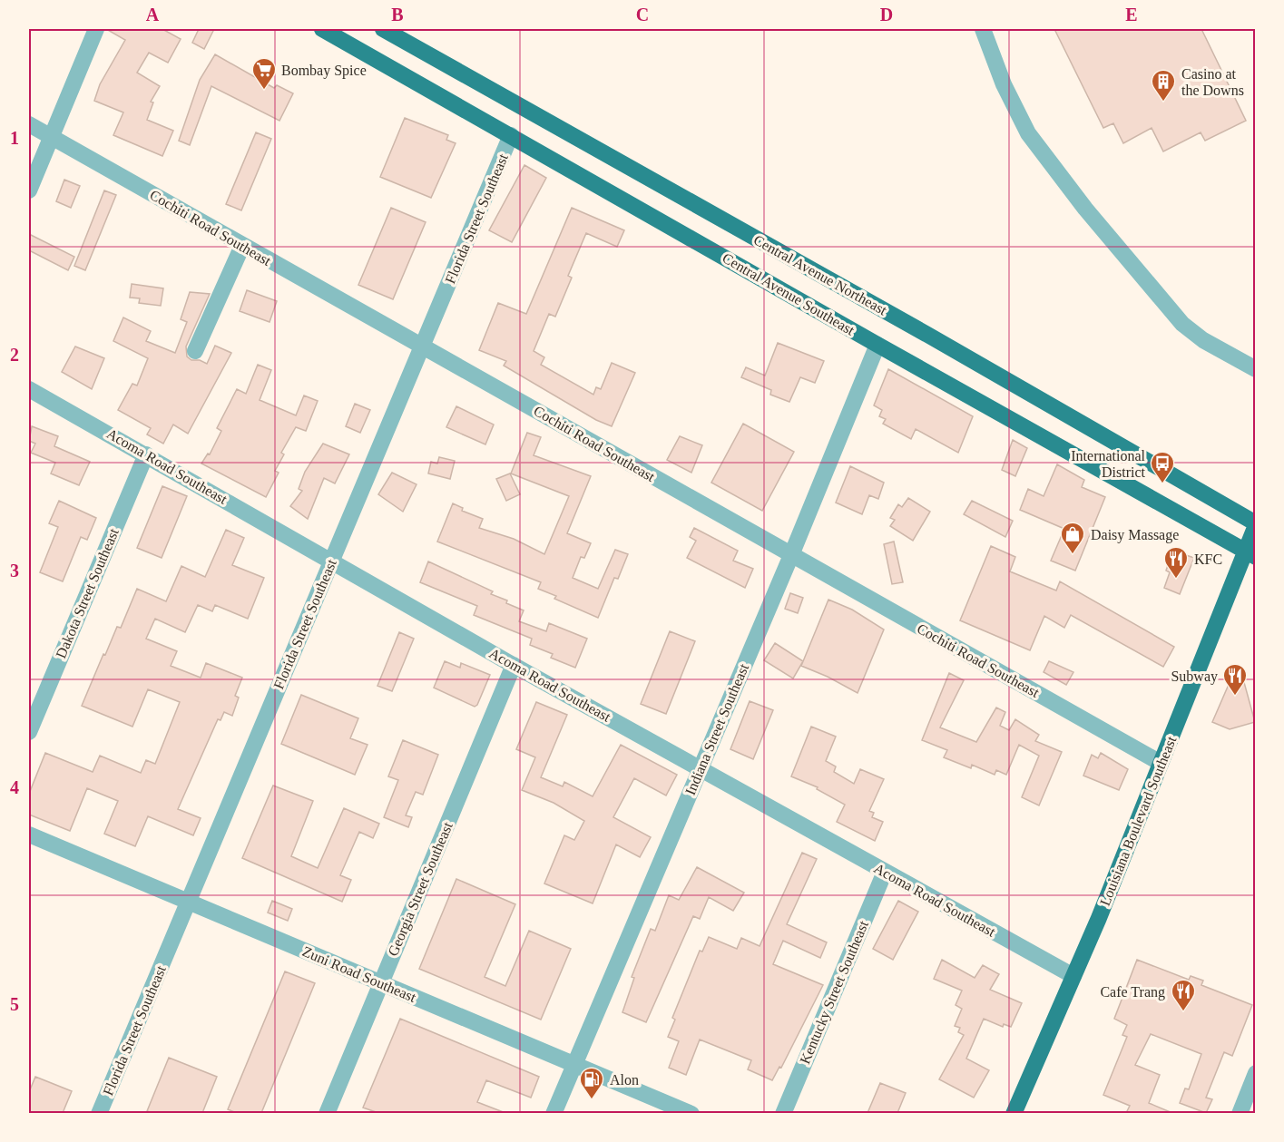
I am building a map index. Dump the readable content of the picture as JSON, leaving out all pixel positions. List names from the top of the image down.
{
  "streets": {
    "main road": ["Central Avenue Northeast", "Central Avenue Southeast", "Louisiana Boulevard Southeast"],
    "street": [
      "Florida Street Southeast",
      "Cochiti Road Southeast",
      "Acoma Road Southeast",
      "Dakota Street Southeast",
      "Indiana Street Southeast",
      "Georgia Street Southeast",
      "Zuni Road Southeast",
      "Kentucky Street Southeast"
    ]
  },
  "crossings": [
    ["Florida Street Southeast", "Cochiti Road Southeast"],
    ["Florida Street Southeast", "Central Avenue Southeast"],
    ["Florida Street Southeast", "Acoma Road Southeast"],
    ["Florida Street Southeast", "Zuni Road Southeast"],
    ["Cochiti Road Southeast", "Indiana Street Southeast"],
    ["Cochiti Road Southeast", "Louisiana Boulevard Southeast"],
    ["Central Avenue Northeast", "Louisiana Boulevard Southeast"],
    ["Central Avenue Southeast", "Indiana Street Southeast"],
    ["Central Avenue Southeast", "Louisiana Boulevard Southeast"],
    ["Acoma Road Southeast", "Dakota Street Southeast"],
    ["Acoma Road Southeast", "Indiana Street Southeast"],
    ["Acoma Road Southeast", "Louisiana Boulevard Southeast"],
    ["Acoma Road Southeast", "Georgia Street Southeast"],
    ["Acoma Road Southeast", "Kentucky Street Southeast"],
    ["Indiana Street Southeast", "Zuni Road Southeast"],
    ["Georgia Street Southeast", "Zuni Road Southeast"]
  ],
  "places": {
    "supermarket": ["Bombay Spice"],
    "building": ["Casino at the Downs"],
    "bus stop": ["International District"],
    "shop": ["Daisy Massage"],
    "restaurant": ["KFC", "Subway", "Cafe Trang"],
    "fuel station": ["Alon"]
  },
  "grid": {
    "columns": [
      "A",
      "B",
      "C",
      "D",
      "E"
    ],
    "rows": [
      "1",
      "2",
      "3",
      "4",
      "5"
    ]
  }
}
